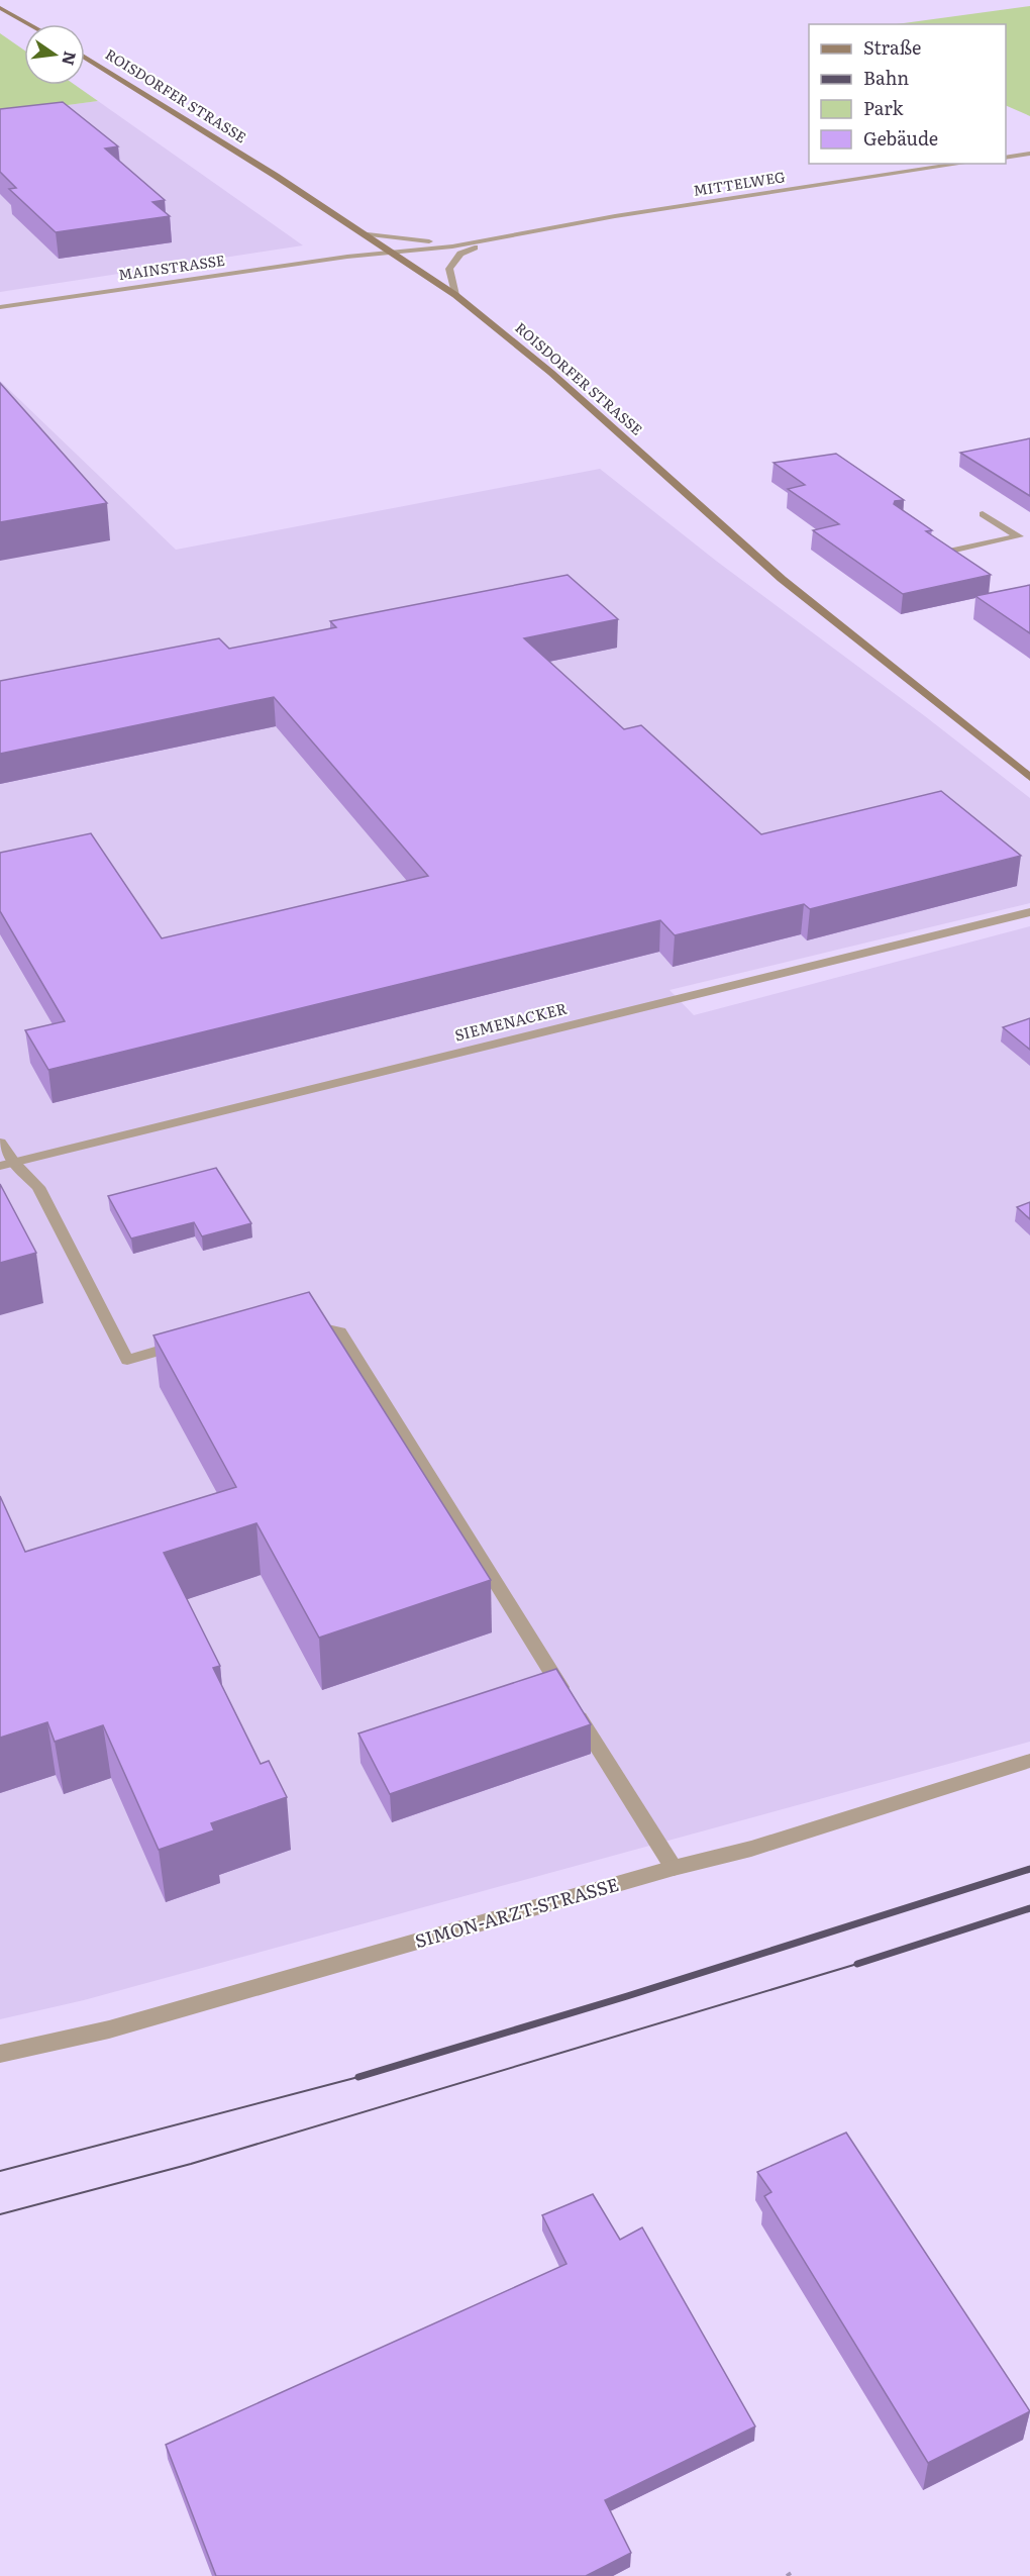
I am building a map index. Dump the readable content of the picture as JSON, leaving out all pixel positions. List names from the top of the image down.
{
  "streets": {
    "main road": ["ROISDORFER STRASSE"],
    "street": [
      "MITTELWEG",
      "MAINSTRASSE",
      "SIEMENACKER",
      "SIMON-ARZT-STRASSE"
    ]
  },
  "crossings": [
    ["ROISDORFER STRASSE", "MITTELWEG"],
    ["MITTELWEG", "MAINSTRASSE"]
  ],
  "legend": [
    "Straße",
    "Bahn",
    "Park",
    "Gebäude"
  ],
  "north": "right"
}
